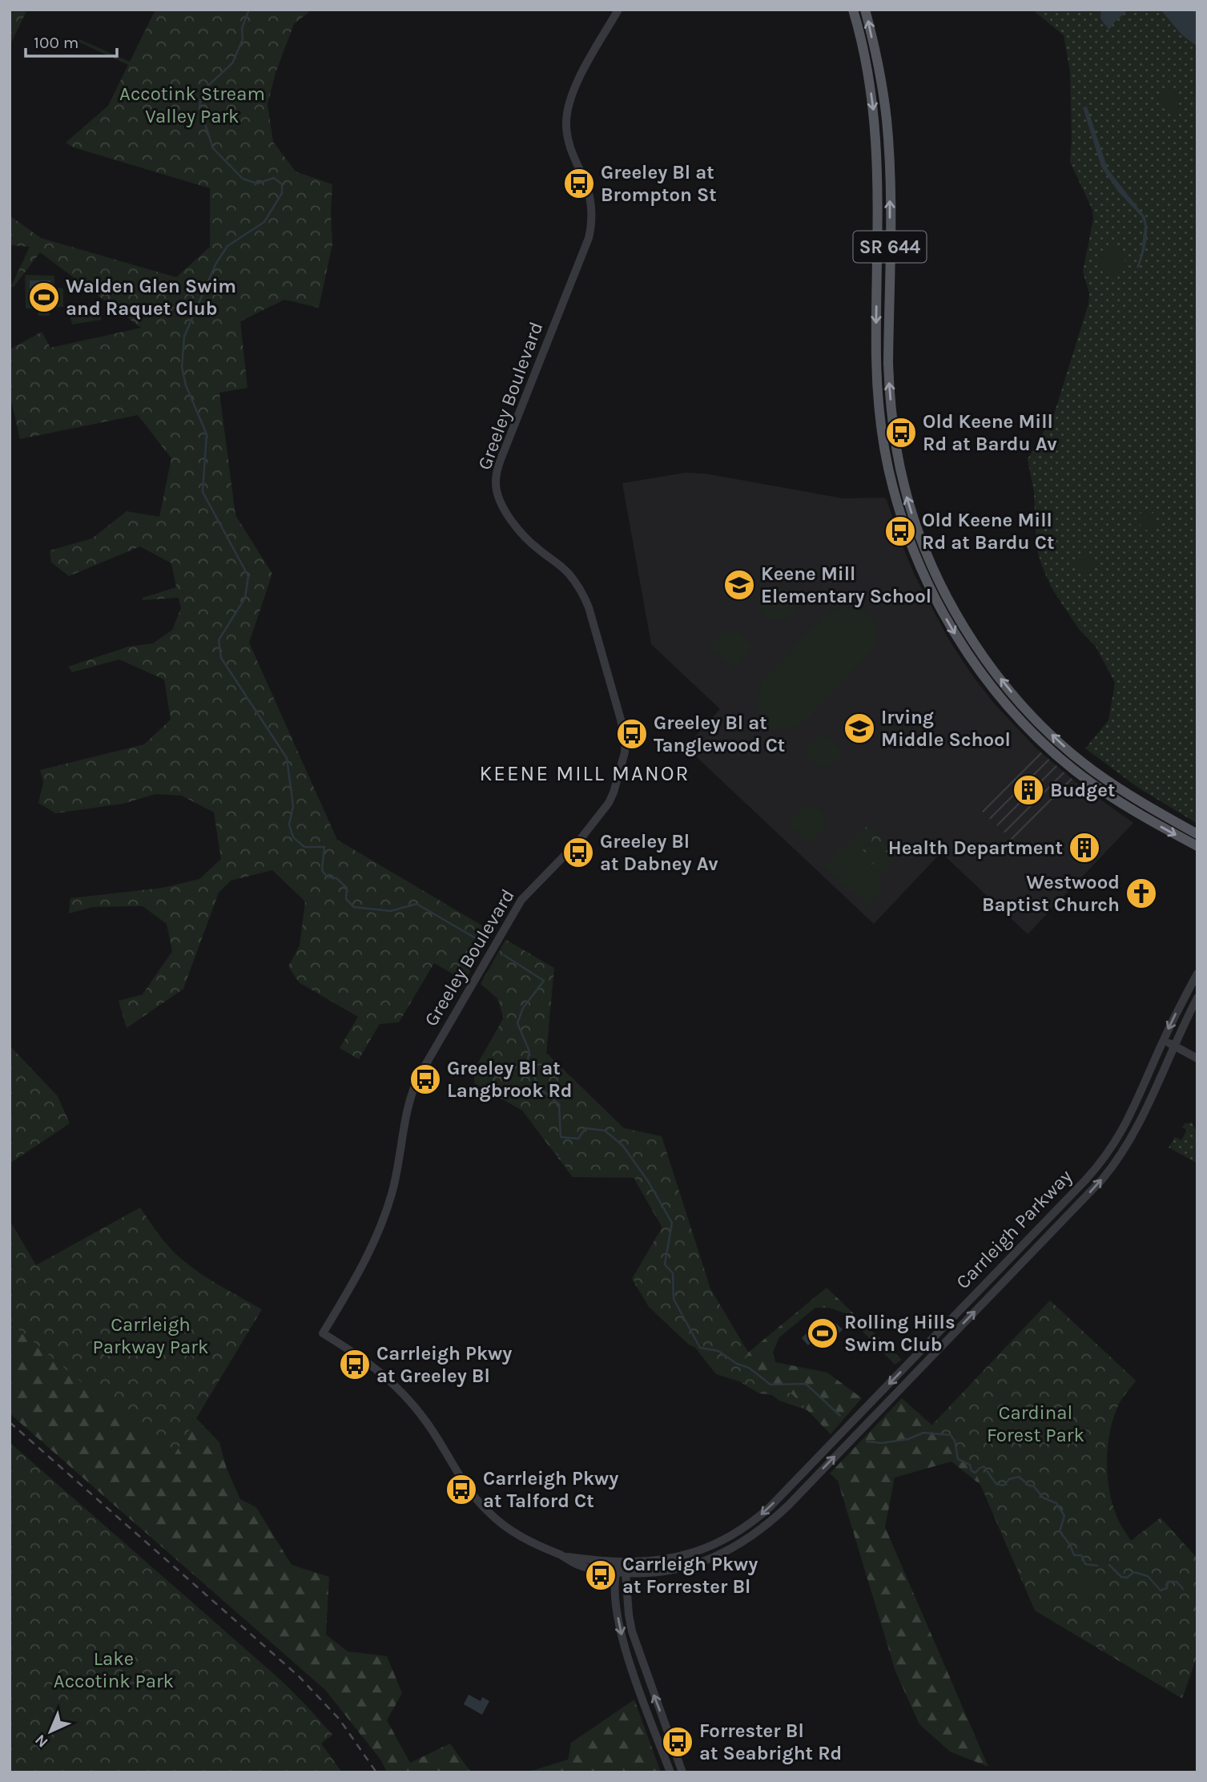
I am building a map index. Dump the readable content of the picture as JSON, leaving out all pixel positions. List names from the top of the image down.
{
  "streets": {
    "main road": ["SR 644"],
    "street": ["Greeley Boulevard", "Carrleigh Parkway"]
  },
  "crossings": [
    ["Greeley Boulevard", "Carrleigh Parkway"]
  ],
  "districts": ["KEENE MILL MANOR"],
  "parks": [
    "Accotink Stream Valley Park",
    "Carrleigh Parkway Park",
    "Cardinal Forest Park",
    "Lake Accotink Park"
  ],
  "places": {
    "bus stop": [
      "Greeley Bl at Brompton St",
      "Old Keene Mill Rd at Bardu Av",
      "Old Keene Mill Rd at Bardu Ct",
      "Greeley Bl at Tanglewood Ct",
      "Greeley Bl at Dabney Av",
      "Greeley Bl at Langbrook Rd",
      "Carrleigh Pkwy at Greeley Bl",
      "Carrleigh Pkwy at Talford Ct",
      "Carrleigh Pkwy at Forrester Bl",
      "Forrester Bl at Seabright Rd"
    ],
    "sports": ["Walden Glen Swim and Raquet Club", "Rolling Hills Swim Club"],
    "school or university": ["Keene Mill Elementary School", "Irving Middle School"],
    "building": ["Budget", "Health Department"],
    "church": ["Westwood Baptist Church"]
  },
  "scale_bar": "100 m",
  "north": "bottom left"
}
